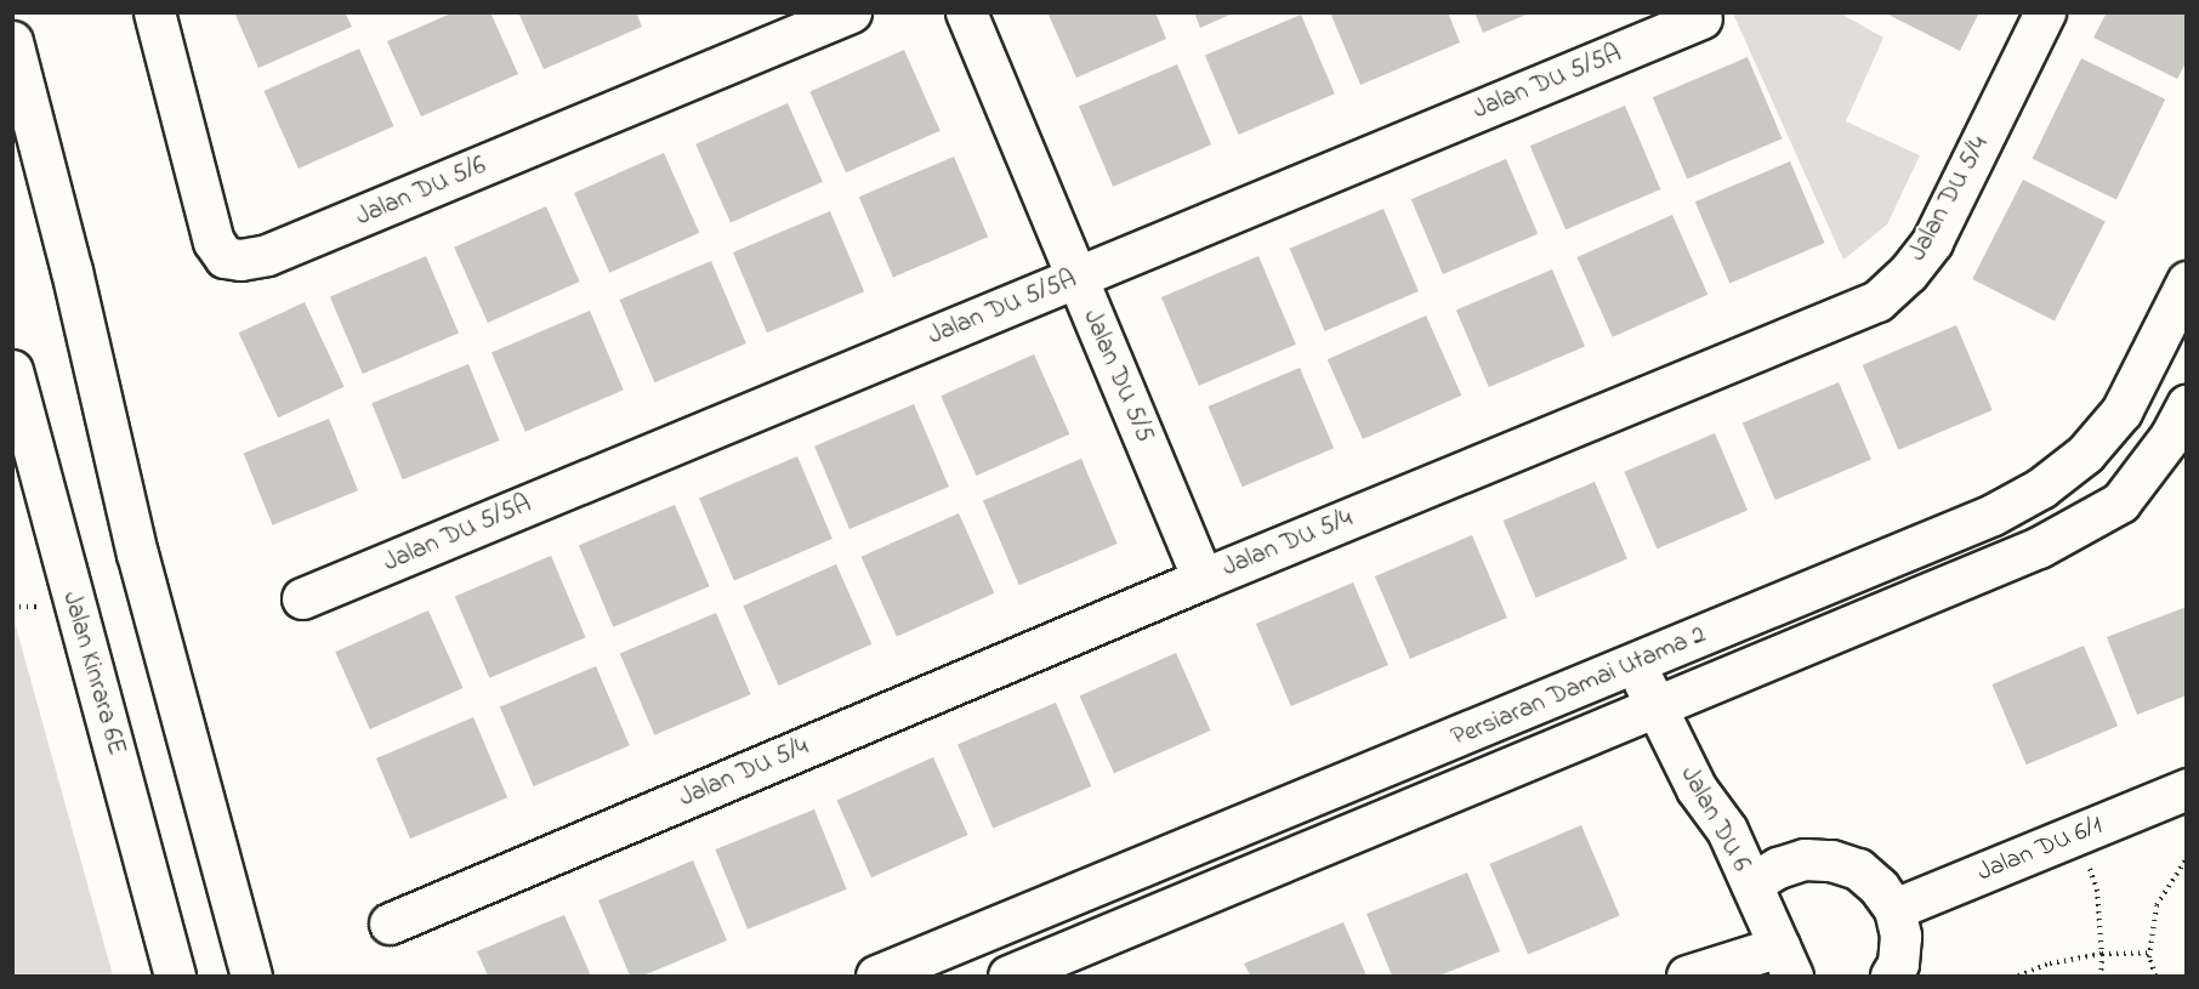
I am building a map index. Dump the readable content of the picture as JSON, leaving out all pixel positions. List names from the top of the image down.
{
  "streets": {
    "street": [
      "Jalan DU 5/5A",
      "Jalan DU 5/6",
      "Jalan DU 5/4",
      "Jalan DU 5/5",
      "Jalan Kinrara 6E",
      "Persiaran Damai Utama 2",
      "Jalan DU 6",
      "Jalan DU 6/1"
    ]
  },
  "crossings": [
    ["Jalan DU 5/5A", "Jalan DU 5/5"],
    ["Jalan DU 5/4", "Jalan DU 5/5"],
    ["Persiaran Damai Utama 2", "Jalan DU 6"]
  ]
}
